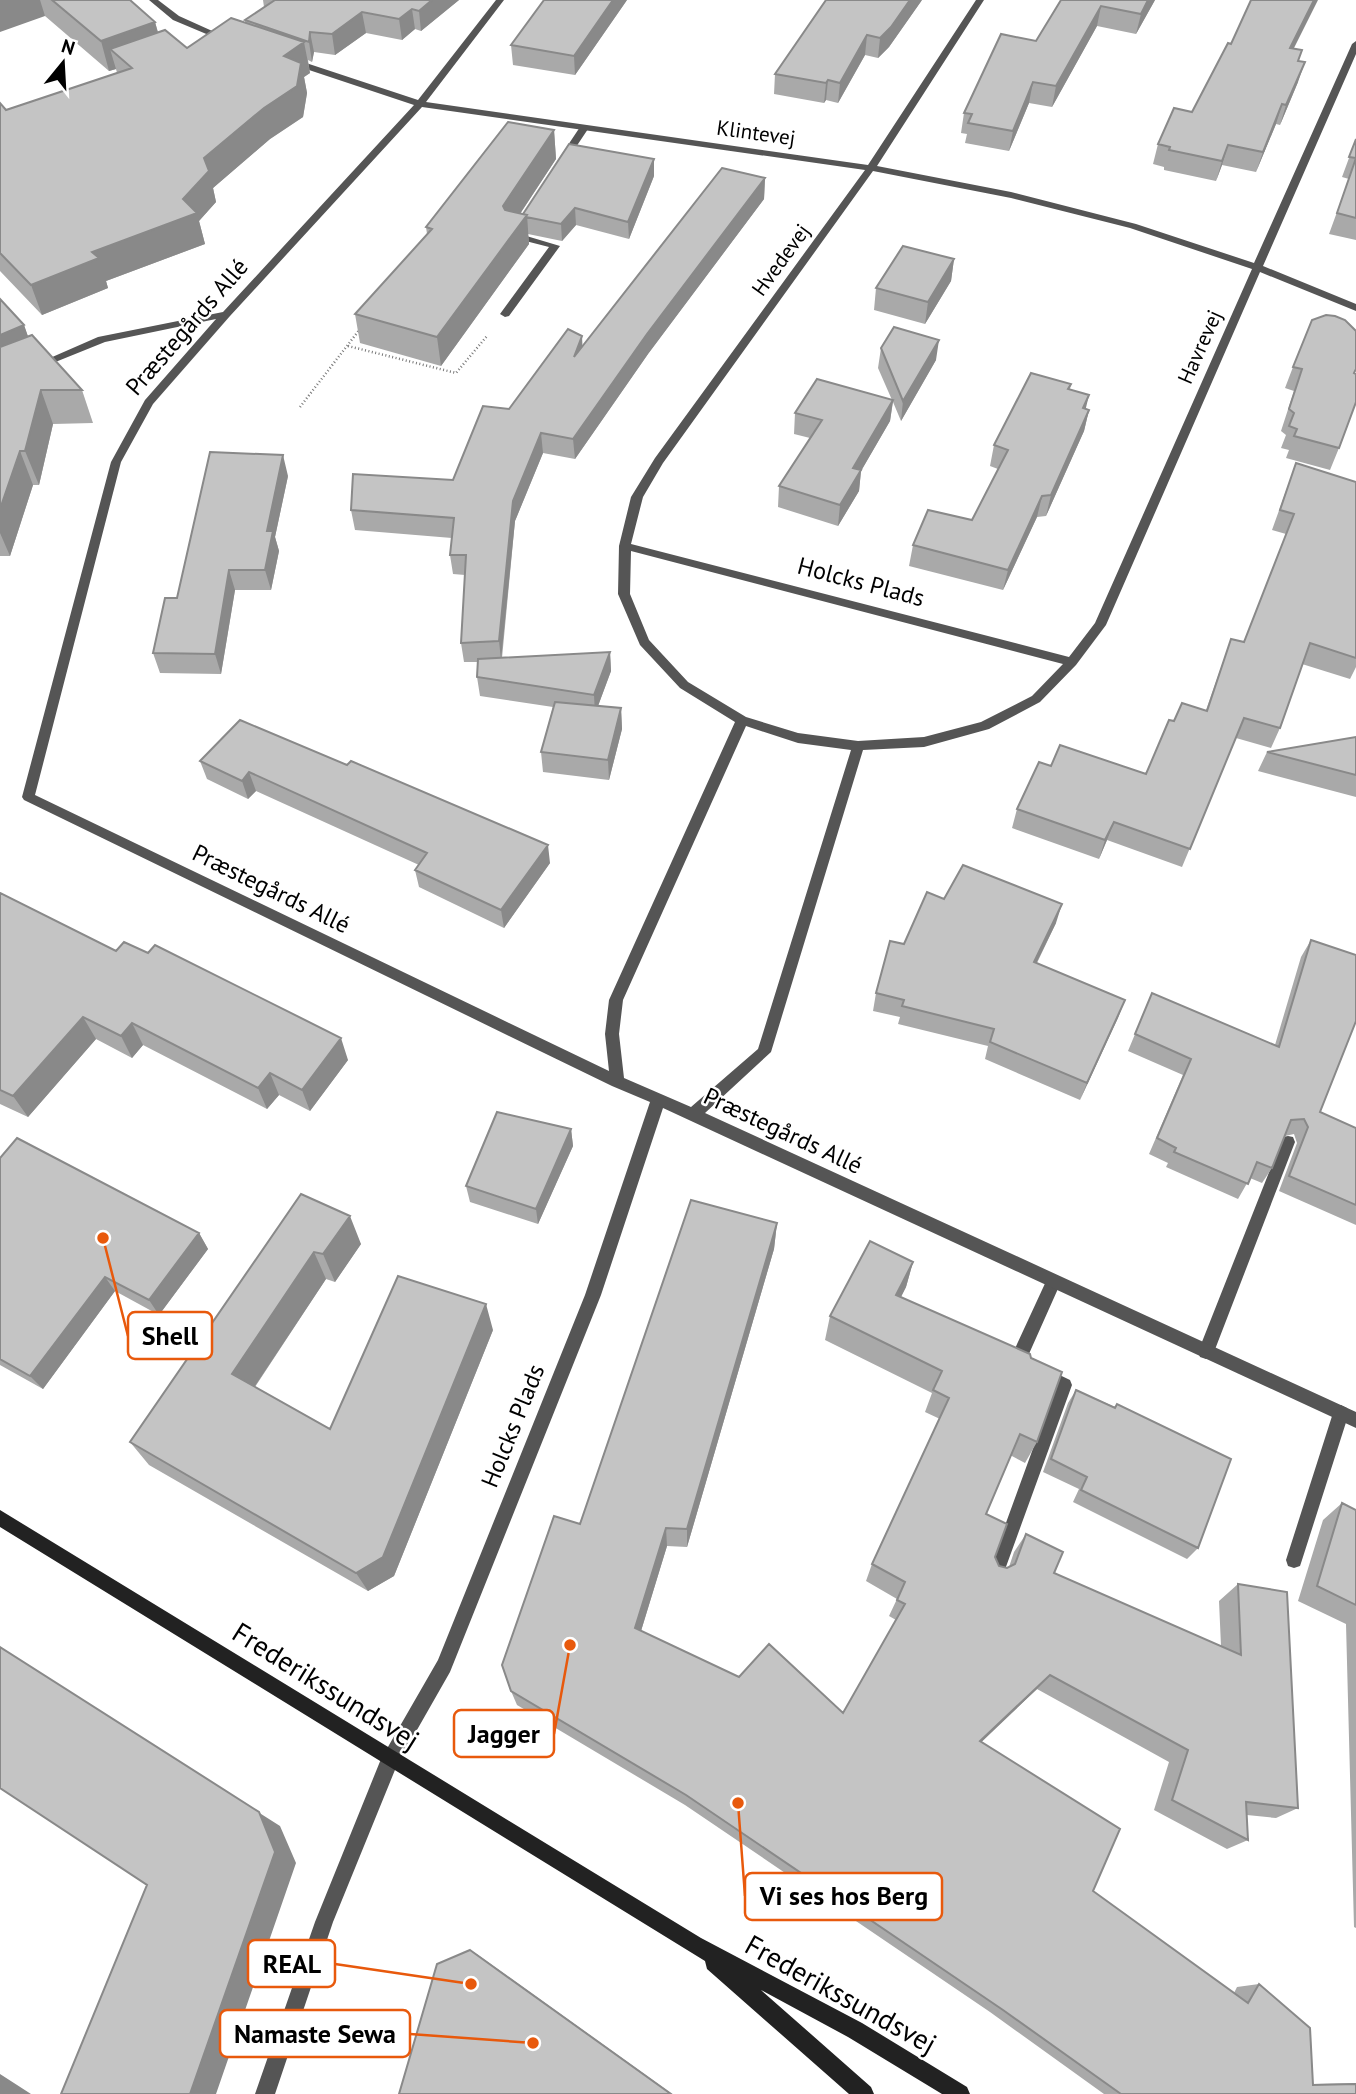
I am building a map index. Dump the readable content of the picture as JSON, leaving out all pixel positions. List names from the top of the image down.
{
  "streets": {
    "main road": ["Frederikssundsvej"],
    "street": [
      "Klintevej",
      "Hvedevej",
      "Præstegårds Allé",
      "Havrevej",
      "Holcks Plads"
    ]
  },
  "crossings": [
    ["Klintevej", "Hvedevej"],
    ["Klintevej", "Præstegårds Allé"],
    ["Klintevej", "Havrevej"],
    ["Hvedevej", "Holcks Plads"],
    ["Præstegårds Allé", "Holcks Plads"],
    ["Havrevej", "Holcks Plads"],
    ["Holcks Plads", "Frederikssundsvej"]
  ],
  "places": [
    "Shell",
    "Jagger",
    "Vi ses hos Berg",
    "REAL",
    "Namaste Sewa"
  ],
  "north": "top"
}
